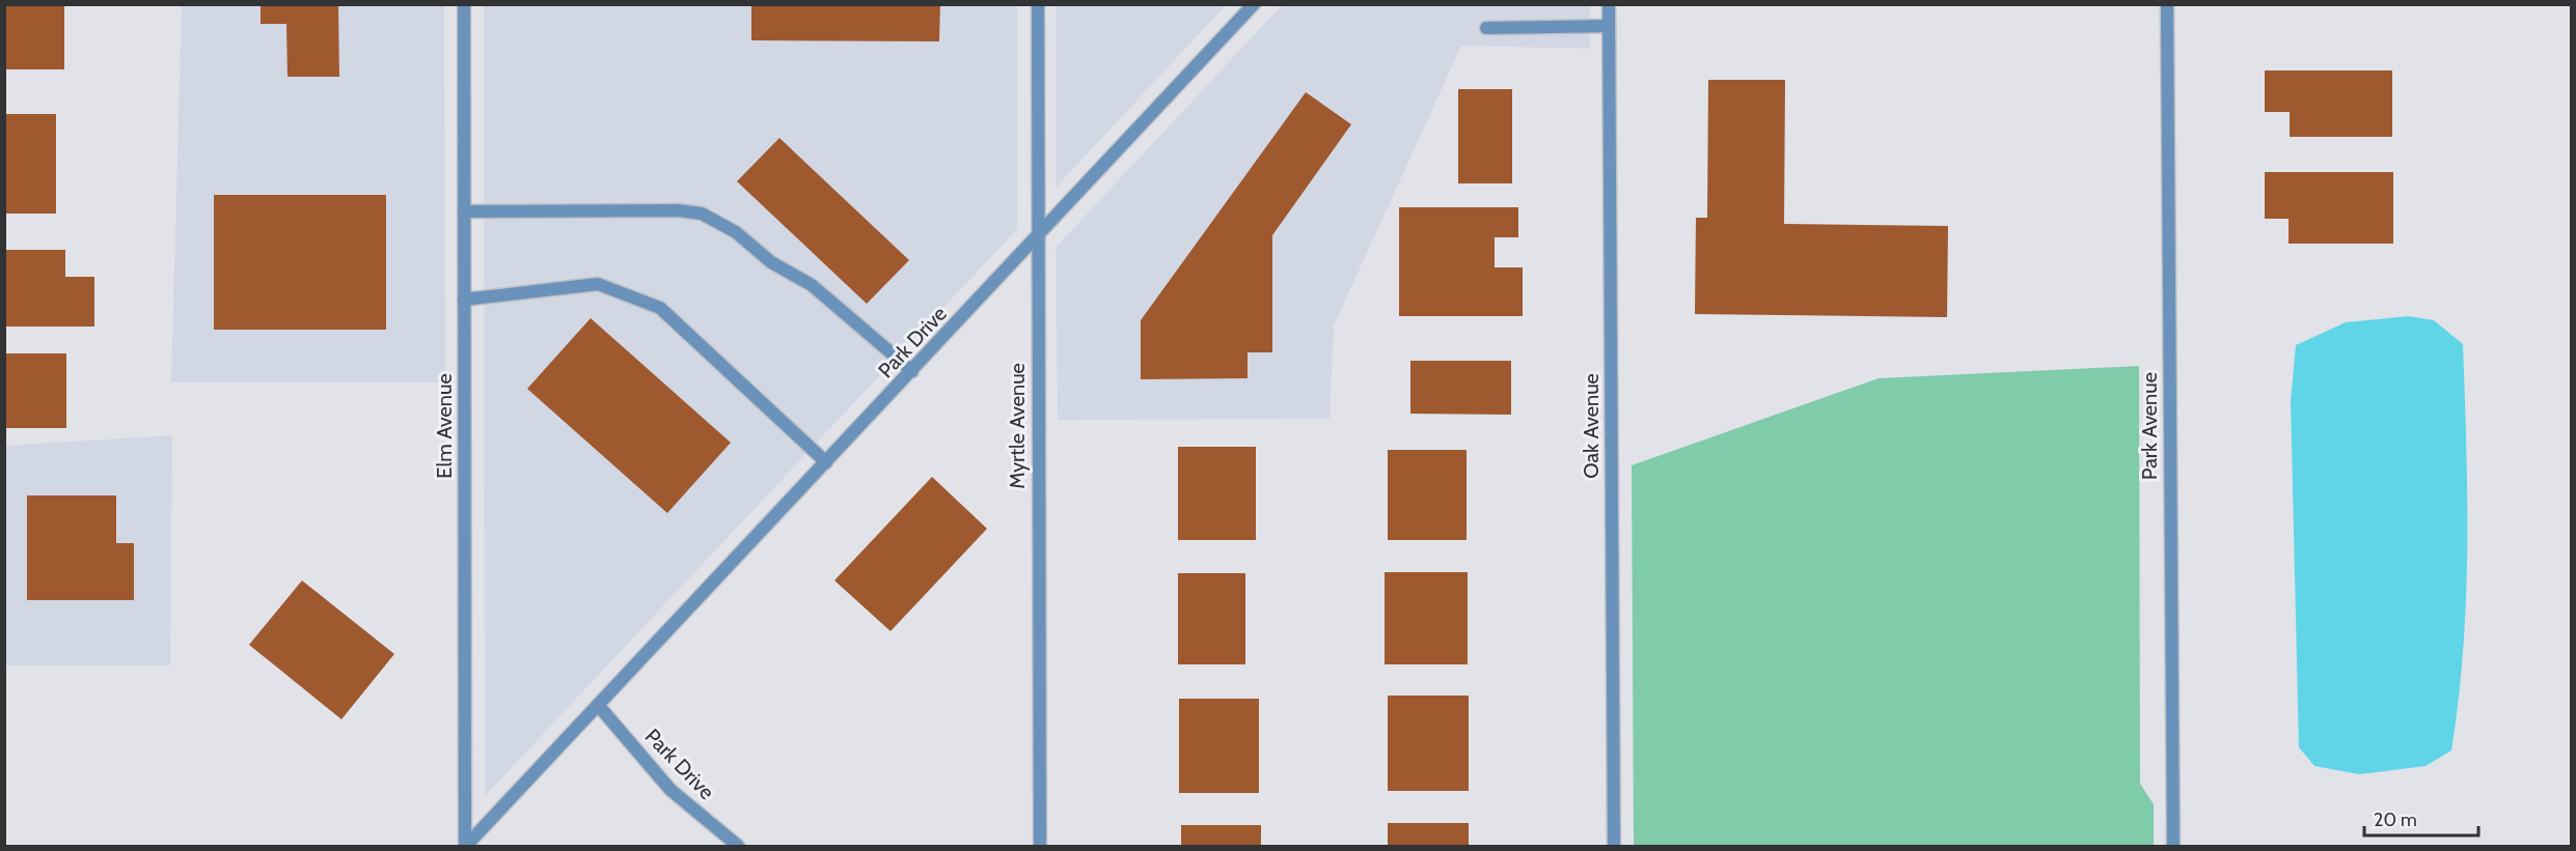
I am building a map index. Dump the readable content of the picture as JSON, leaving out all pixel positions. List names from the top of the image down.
{
  "streets": {
    "street": [
      "Park Drive",
      "Elm Avenue",
      "Myrtle Avenue",
      "Oak Avenue",
      "Park Avenue"
    ]
  },
  "crossings": [
    ["Park Drive", "Elm Avenue"],
    ["Park Drive", "Myrtle Avenue"]
  ],
  "scale_bar": "20 m"
}
